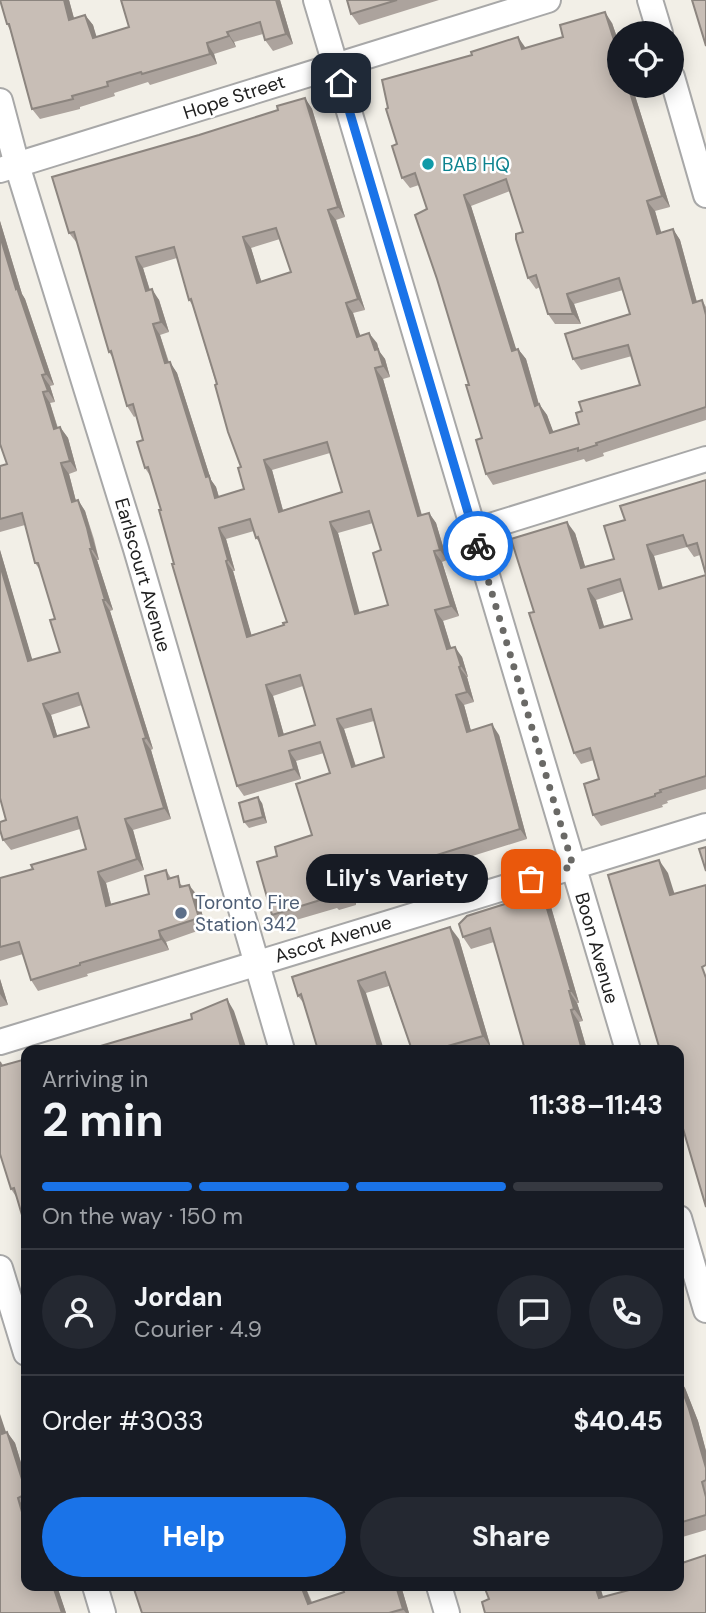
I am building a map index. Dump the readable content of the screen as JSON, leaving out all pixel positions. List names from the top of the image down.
{
  "streets": {
    "street": [
      "Hope Street",
      "Earlscourt Avenue",
      "Ascot Avenue",
      "Boon Avenue"
    ]
  },
  "crossings": [
    ["Hope Street", "Earlscourt Avenue"],
    ["Hope Street", "Boon Avenue"],
    ["Earlscourt Avenue", "Ascot Avenue"],
    ["Ascot Avenue", "Boon Avenue"]
  ],
  "places": ["BAB HQ", "Lily's Variety", "Toronto Fire Station 342"],
  "page": {
    "bubble": "Lily's Variety",
    "heading": ["2 min", "Arriving in", "11:38–11:43"],
    "panel": [
      "Jordan",
      "Courier · 4.9",
      "Order #3033",
      "$40.45"
    ],
    "bar": "On the way · 150 m",
    "buttons": ["Help", "Share"]
  }
}
